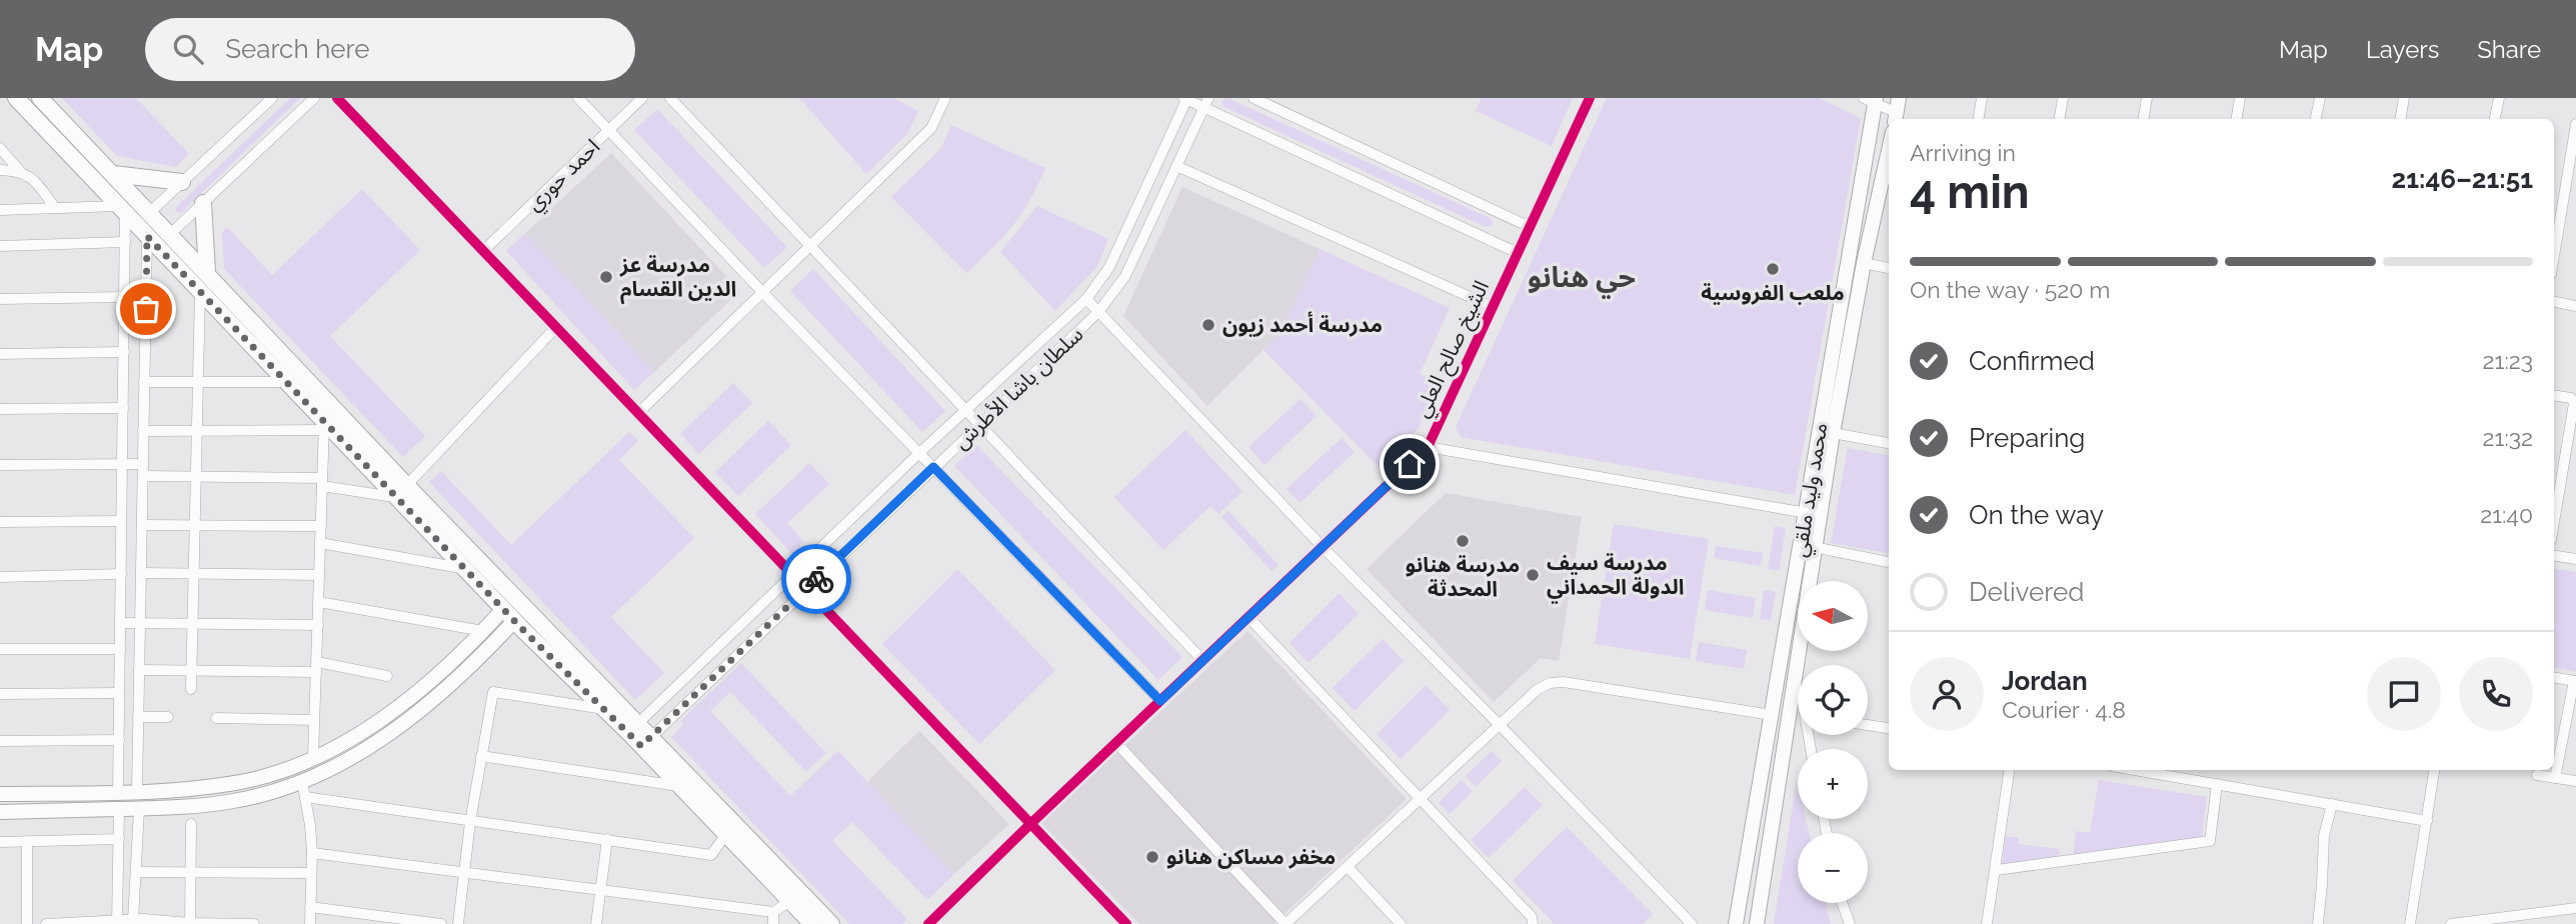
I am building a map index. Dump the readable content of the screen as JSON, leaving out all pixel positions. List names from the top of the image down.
{
  "streets": {
    "street": [
      "احمد حوري",
      "الشيخ صالح العلي",
      "سلطان باشا الأطرش",
      "محمد وليد ملقي"
    ]
  },
  "districts": ["حي هنانو"],
  "places": [
    "ملعب الفروسية",
    "مدرسة عز الدين القسام",
    "مدرسة أحمد زيون",
    "مدرسة هنانو المحدثة",
    "مدرسة سيف الدولة الحمداني",
    "مخفر مساكن هنانو"
  ],
  "north": "left",
  "page": {
    "header": "Map",
    "search": "Search here",
    "nav": ["Map", "Layers", "Share"],
    "heading": ["4 min", "Arriving in", "21:46–21:51"],
    "panel": ["Jordan", "Courier · 4.8"],
    "bar": "On the way · 520 m",
    "list": [
      ["Confirmed", "21:23"],
      ["Preparing", "21:32"],
      ["On the way", "21:40"],
      "Delivered"
    ],
    "map_buttons": ["+", "−"]
  }
}
